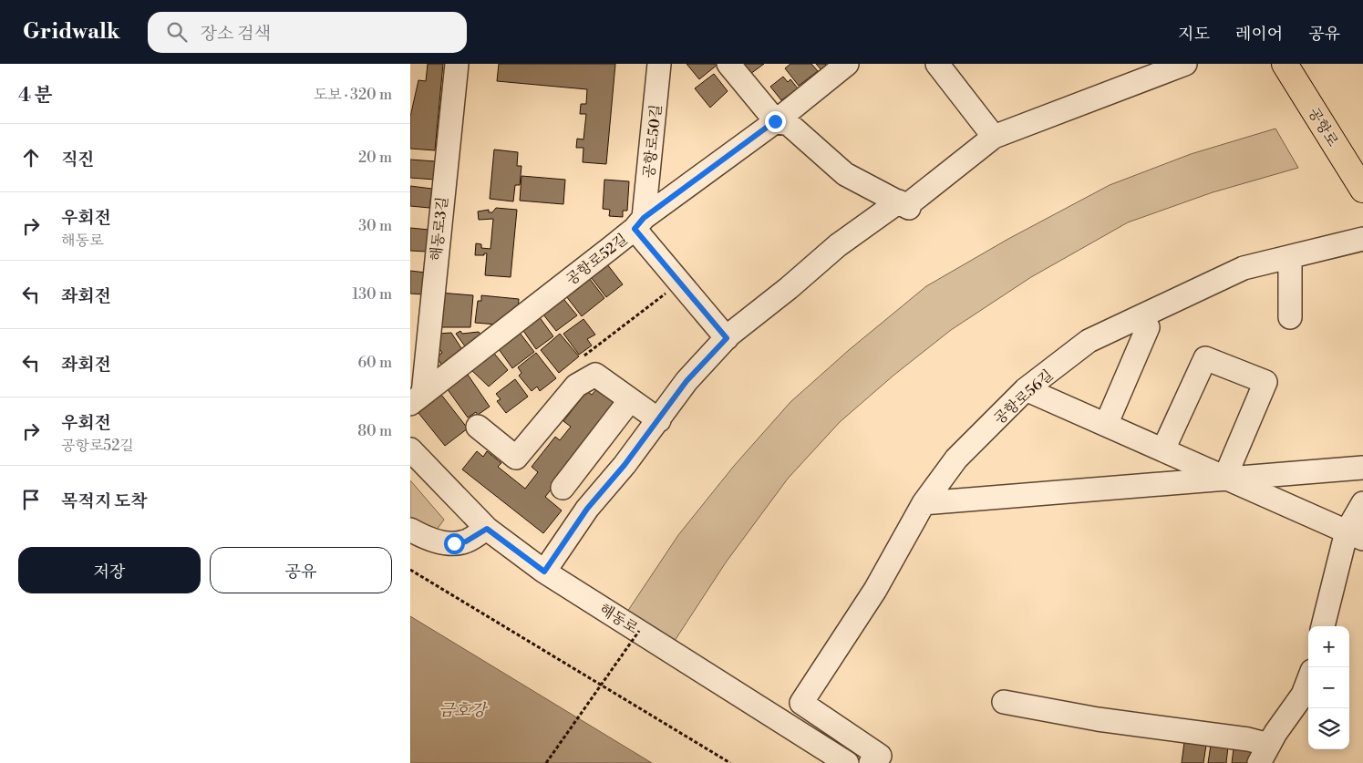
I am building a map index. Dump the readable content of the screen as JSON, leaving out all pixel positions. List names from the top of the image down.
{
  "streets": {
    "main road": ["공항로"],
    "street": [
      "공항로50길",
      "해동로3길",
      "공항로52길",
      "공항로56길",
      "해동로"
    ]
  },
  "crossings": [
    ["공항로50길", "공항로52길"],
    ["해동로3길", "공항로52길"]
  ],
  "water": ["금호강"],
  "page": {
    "header": "Gridwalk",
    "search": "장소 검색",
    "nav": ["지도", "레이어", "공유"],
    "heading": ["4 분", "도보 · 320 m"],
    "list": [
      ["직진", "20 m"],
      ["우회전", "해동로", "30 m"],
      ["좌회전", "130 m"],
      ["좌회전", "60 m"],
      ["우회전", "공항로52길", "80 m"],
      "목적지 도착"
    ],
    "buttons": ["저장", "공유"],
    "map_buttons": ["+", "−"]
  }
}
